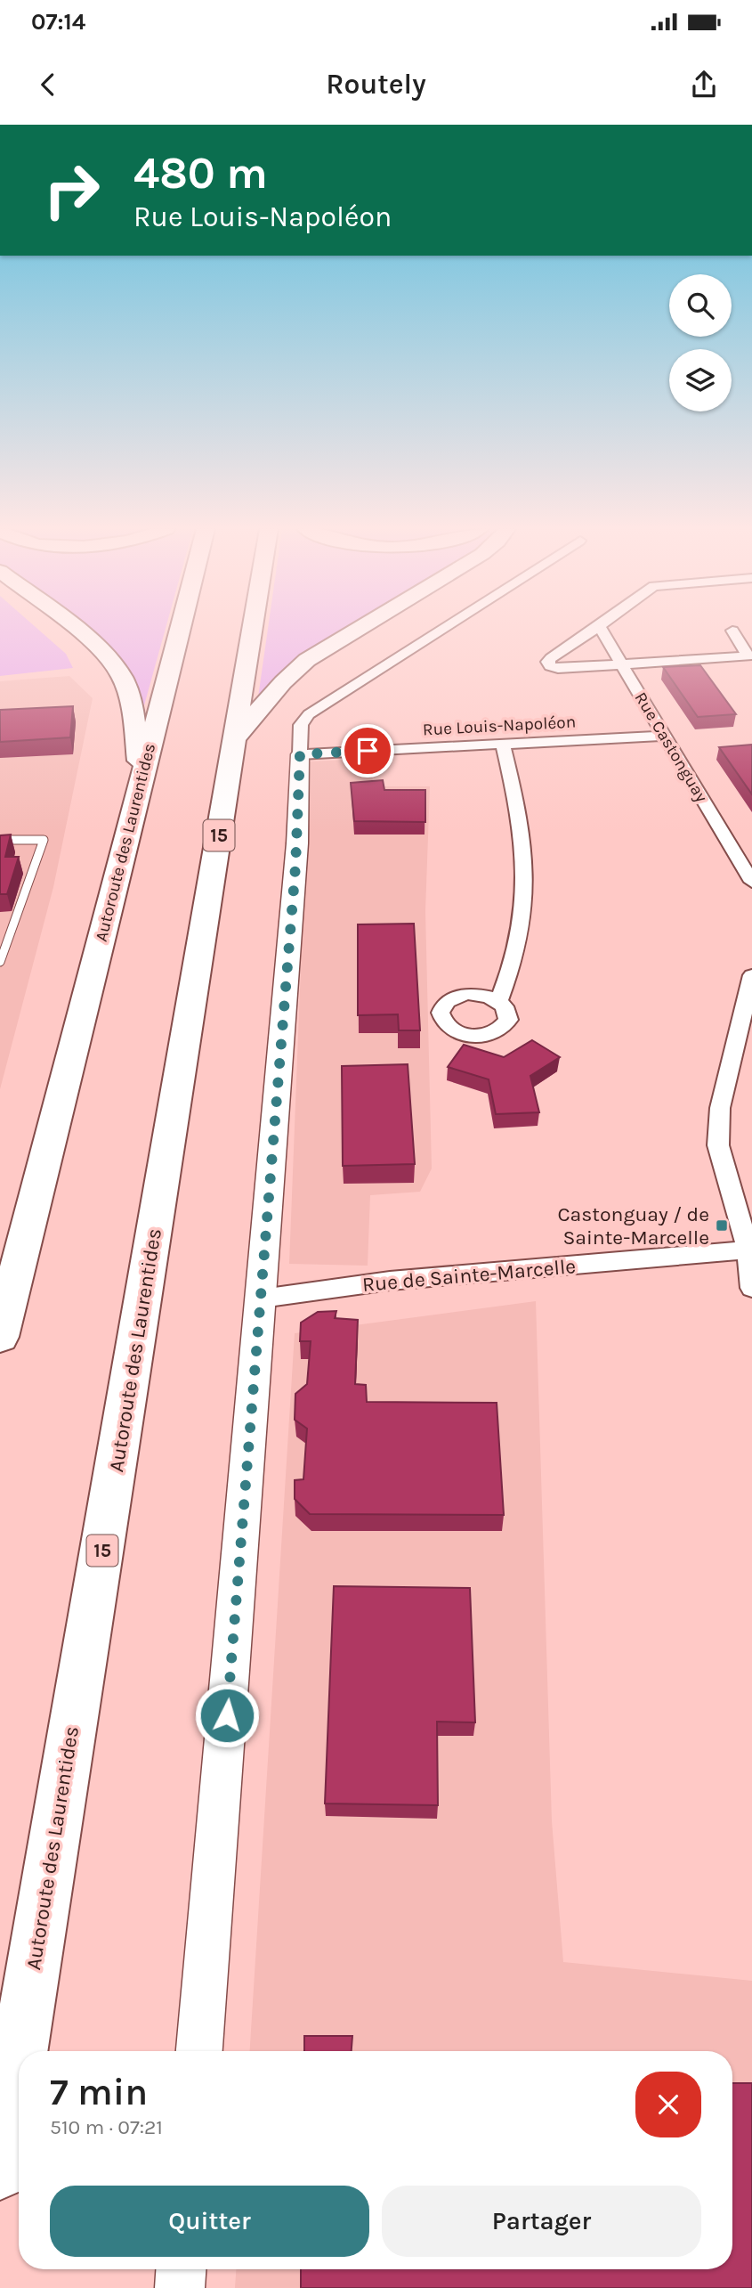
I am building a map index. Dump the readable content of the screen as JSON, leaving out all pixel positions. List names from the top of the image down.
{
  "streets": {
    "highway": ["15", "Autoroute des Laurentides"],
    "street": ["Rue Louis-Napoléon", "Rue Castonguay", "Rue de Sainte-Marcelle"]
  },
  "crossings": [
    ["Rue Louis-Napoléon", "Rue Castonguay"]
  ],
  "places": {
    "transit": ["Castonguay / de Sainte-Marcelle"]
  },
  "page": {
    "status": "07:14",
    "header": "Routely",
    "turn": ["480 m", "Rue Louis-Napoléon"],
    "heading": ["7 min", "510 m · 07:21"],
    "buttons": ["Quitter", "Partager"]
  }
}
